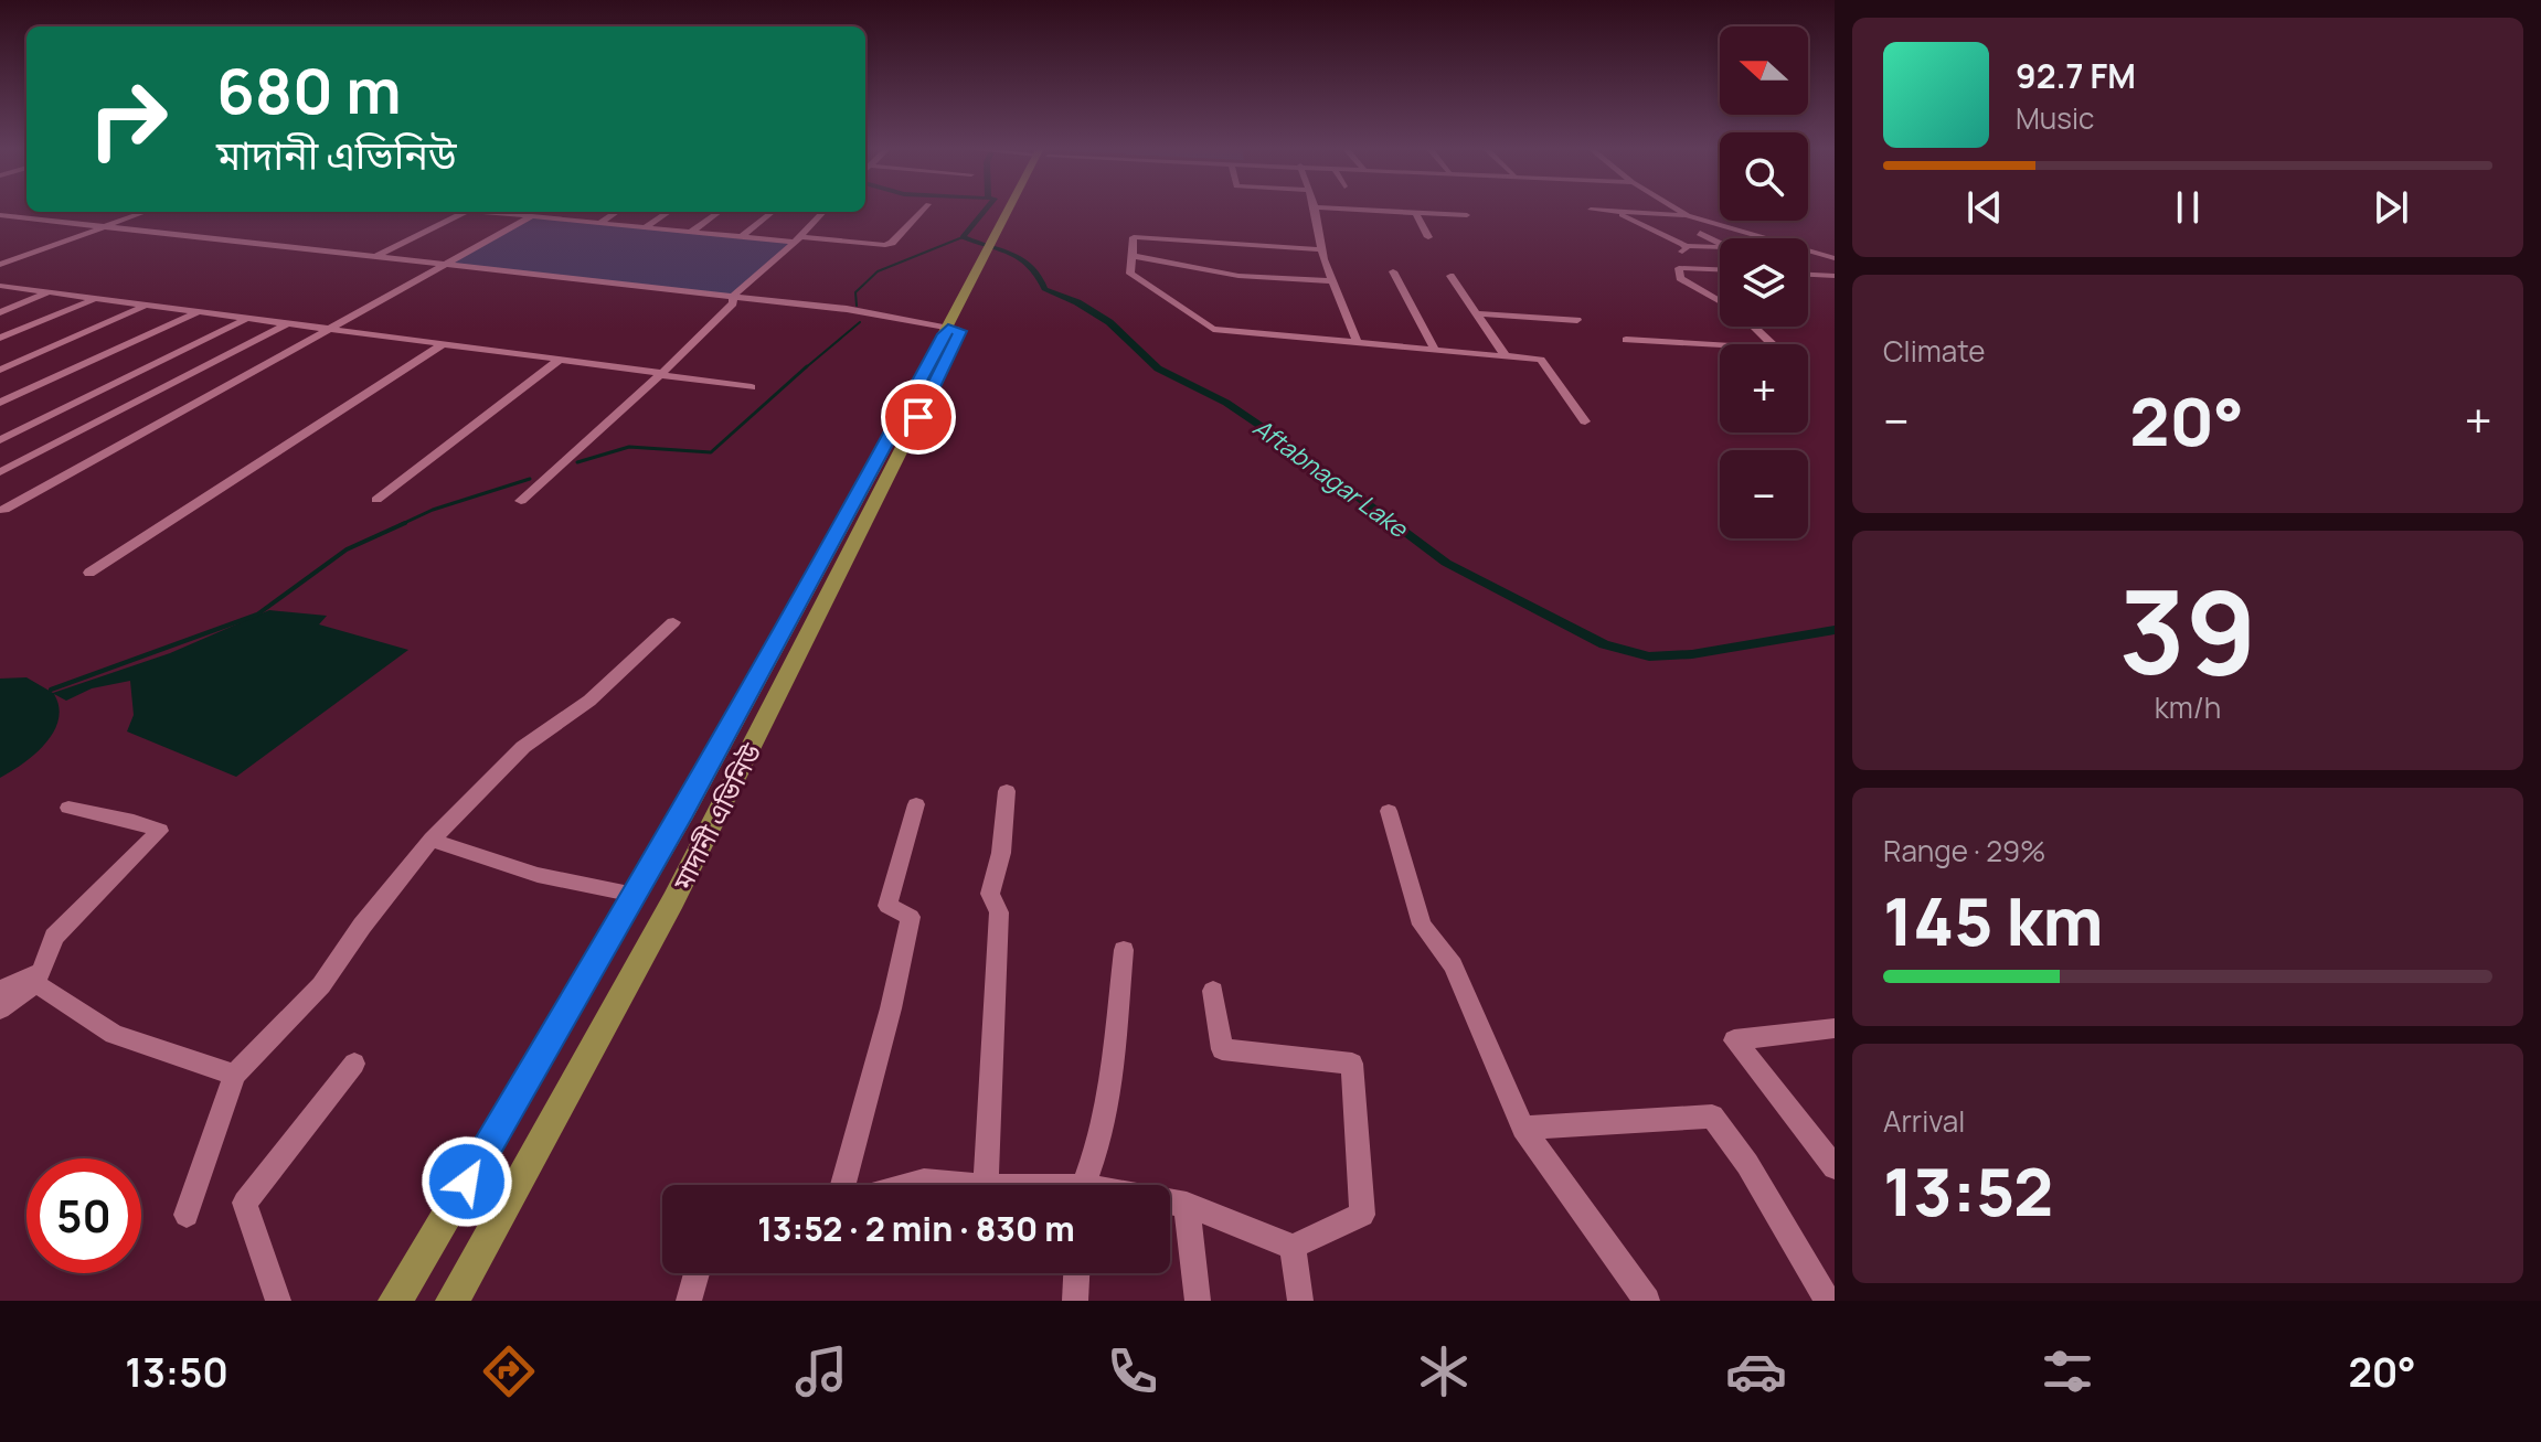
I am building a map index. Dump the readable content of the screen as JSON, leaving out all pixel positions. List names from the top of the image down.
{
  "streets": {
    "main road": ["মাদানী এভিনিউ"]
  },
  "water": ["Aftabnagar Lake"],
  "north": "left",
  "page": {
    "map_buttons": ["+", "−"],
    "turn": ["680 m", "মাদানী এভিনিউ"],
    "song": ["92.7 FM", "Music"],
    "tile": [
      "Climate",
      ["39", "km/h"],
      ["Range · 29%", "145 km"],
      ["Arrival", "13:52"]
    ],
    "heat": ["−", "20°", "+"],
    "limit": "50",
    "trip": "13:52 · 2 min · 830 m",
    "tabs": ["13:50", "20°"]
  }
}
